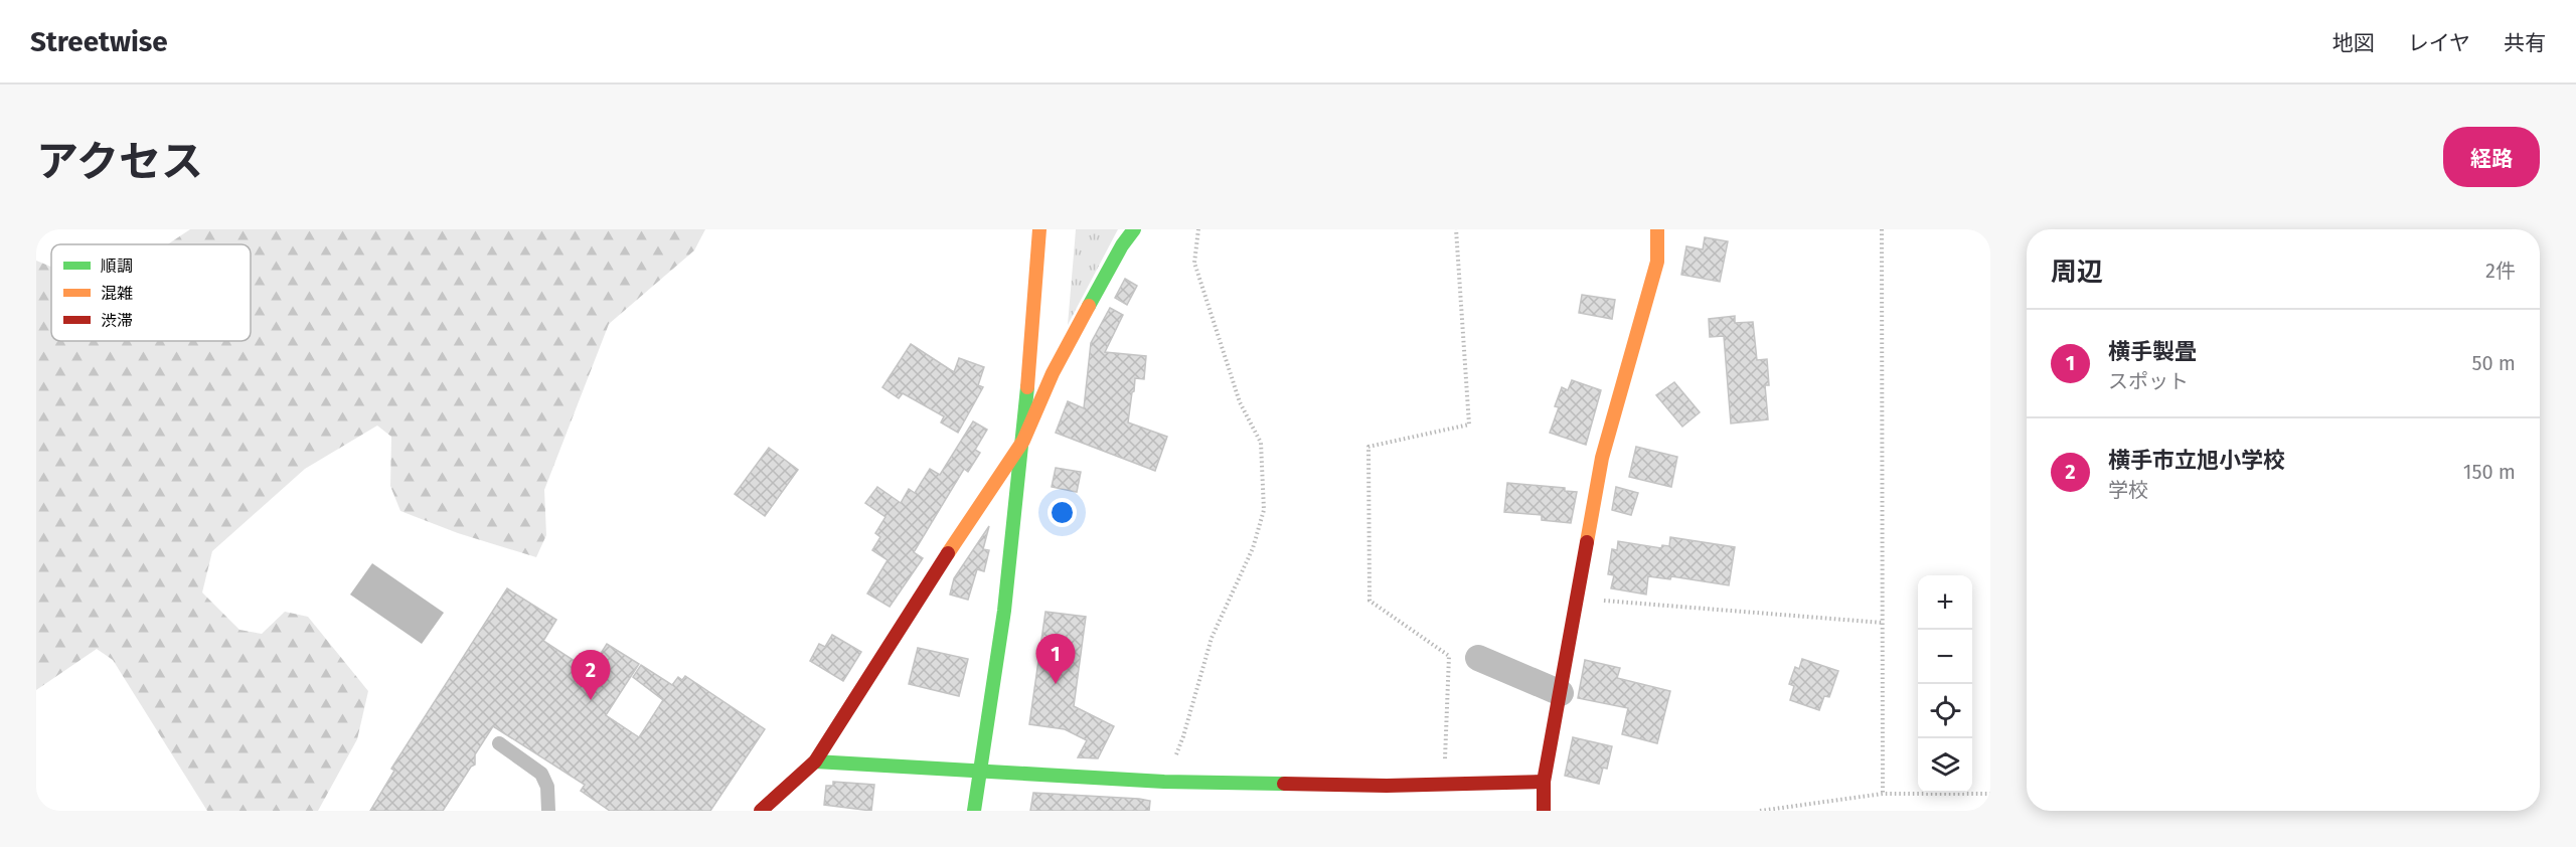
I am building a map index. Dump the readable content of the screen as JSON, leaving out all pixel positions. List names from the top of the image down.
{
  "legend": ["順調", "混雑", "渋滞"],
  "page": {
    "header": "Streetwise",
    "nav": ["地図", "レイヤ", "共有"],
    "title": "アクセス",
    "buttons": "経路",
    "heading": ["周辺", "2件"],
    "list": [
      {
        "mark": "1",
        "name": "横手製畳",
        "note": "スポット",
        "value": "50 m"
      },
      {
        "mark": "2",
        "name": "横手市立旭小学校",
        "note": "学校",
        "value": "150 m"
      }
    ],
    "map_buttons": ["+", "−"],
    "pins": ["1", "2"]
  }
}
